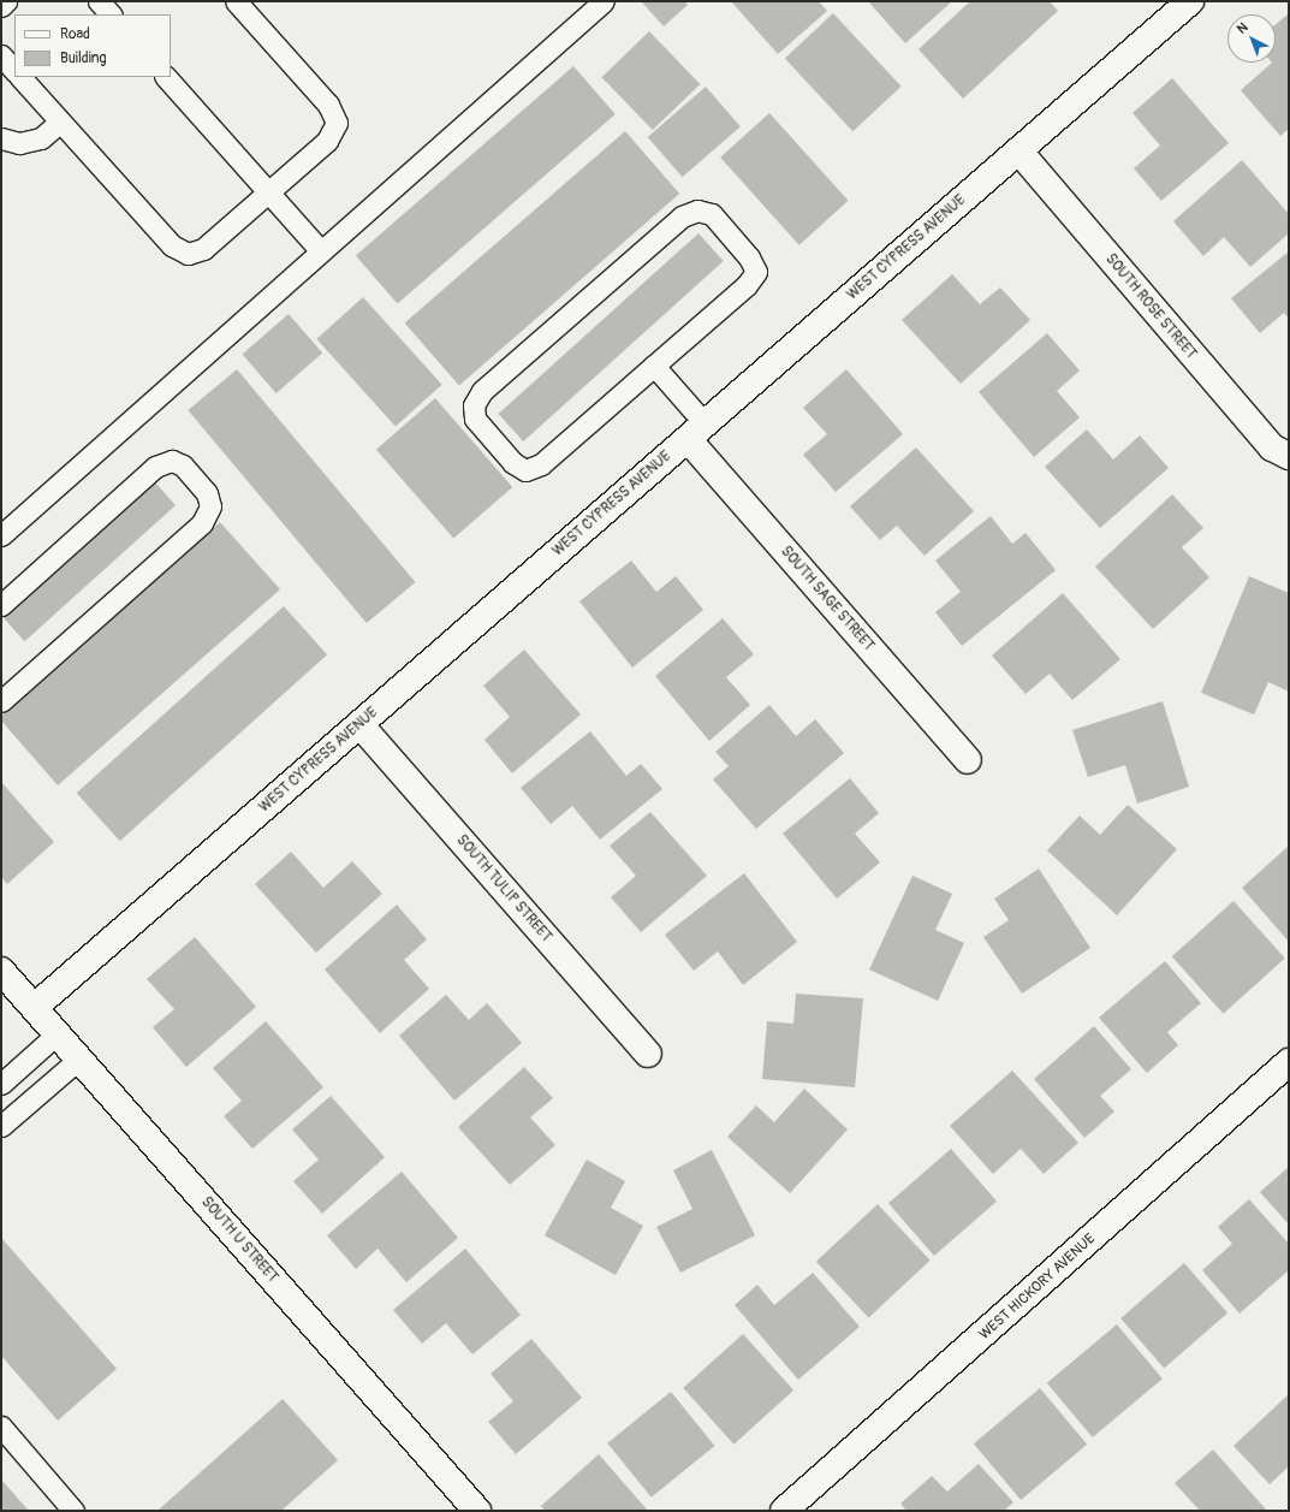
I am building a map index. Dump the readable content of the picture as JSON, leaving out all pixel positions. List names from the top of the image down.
{
  "streets": {
    "street": [
      "WEST CYPRESS AVENUE",
      "SOUTH ROSE STREET",
      "SOUTH SAGE STREET",
      "SOUTH TULIP STREET",
      "SOUTH U STREET",
      "WEST HICKORY AVENUE"
    ]
  },
  "crossings": [
    ["WEST CYPRESS AVENUE", "SOUTH ROSE STREET"],
    ["WEST CYPRESS AVENUE", "SOUTH SAGE STREET"],
    ["WEST CYPRESS AVENUE", "SOUTH TULIP STREET"],
    ["WEST CYPRESS AVENUE", "SOUTH U STREET"]
  ],
  "legend": ["Road", "Building"],
  "north": "top left"
}
